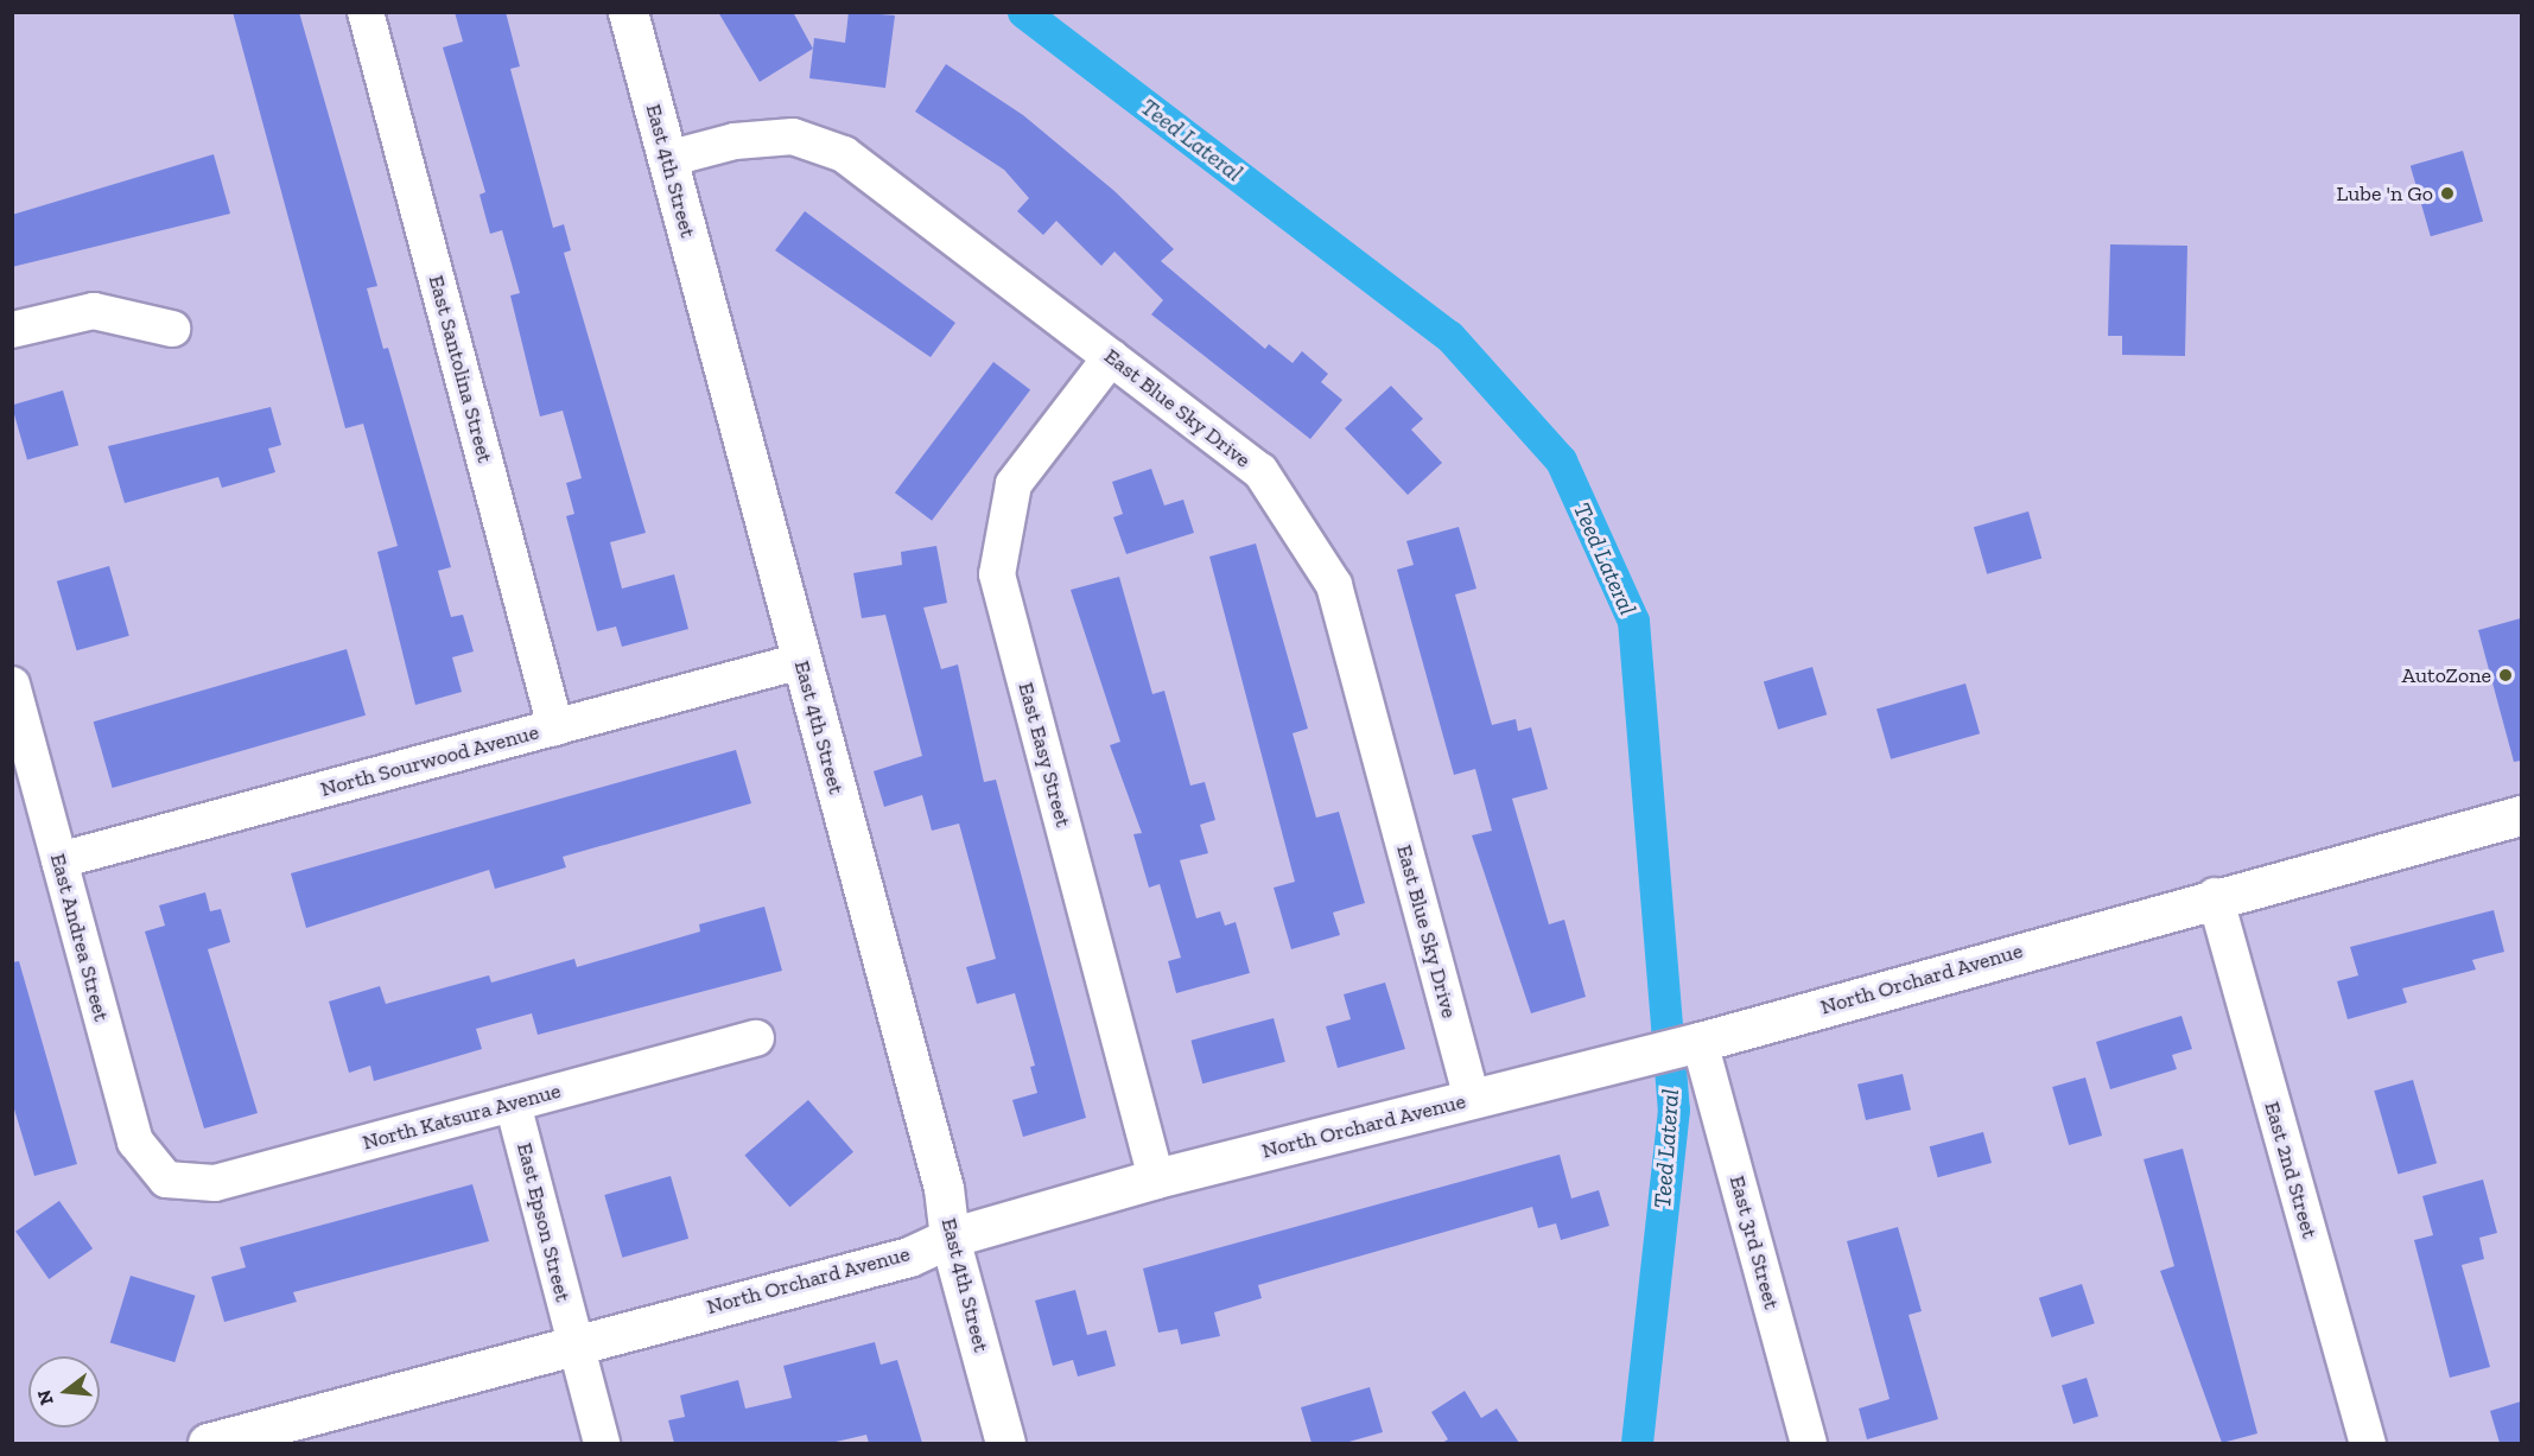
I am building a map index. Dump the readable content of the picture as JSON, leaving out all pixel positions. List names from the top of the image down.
{
  "streets": {
    "street": [
      "East 4th Street",
      "East Santolina Street",
      "East Blue Sky Drive",
      "East Easy Street",
      "North Sourwood Avenue",
      "East Andrea Street",
      "North Orchard Avenue",
      "North Katsura Avenue",
      "East 2nd Street",
      "East Epson Street",
      "East 3rd Street"
    ]
  },
  "crossings": [
    ["East 4th Street", "East Blue Sky Drive"],
    ["East 4th Street", "North Sourwood Avenue"],
    ["East 4th Street", "North Orchard Avenue"],
    ["East Santolina Street", "North Sourwood Avenue"],
    ["East Blue Sky Drive", "East Easy Street"],
    ["East Blue Sky Drive", "North Orchard Avenue"],
    ["East Easy Street", "North Orchard Avenue"],
    ["North Sourwood Avenue", "East Andrea Street"],
    ["East Andrea Street", "North Katsura Avenue"],
    ["North Orchard Avenue", "East 2nd Street"],
    ["North Orchard Avenue", "East Epson Street"],
    ["North Orchard Avenue", "East 3rd Street"],
    ["North Katsura Avenue", "East Epson Street"]
  ],
  "water": ["Teed Lateral"],
  "places": ["Lube 'n Go", "AutoZone"],
  "north": "left"
}
